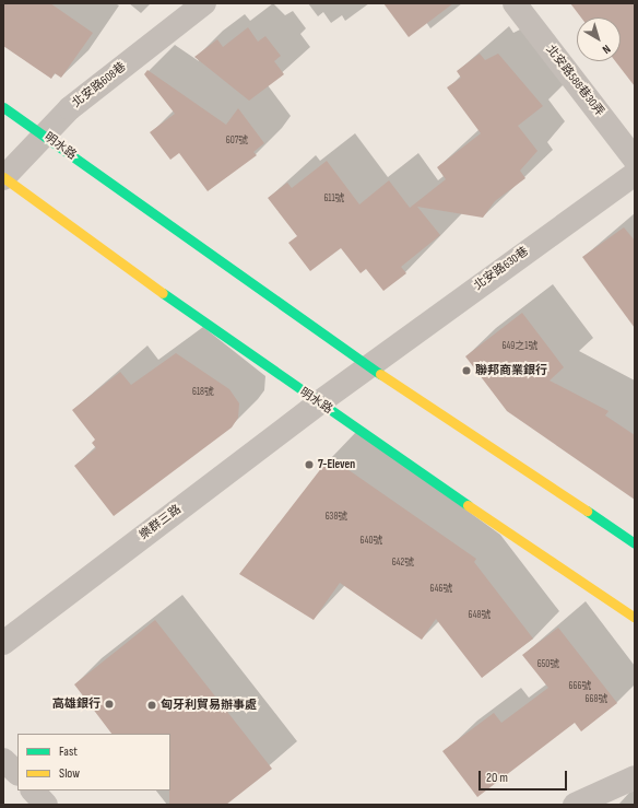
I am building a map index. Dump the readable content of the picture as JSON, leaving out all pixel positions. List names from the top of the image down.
{
  "streets": {
    "street": [
      "北安路588巷30弄",
      "北安路608巷",
      "明水路",
      "北安路630巷",
      "樂群三路"
    ]
  },
  "crossings": [
    ["北安路608巷", "明水路"],
    ["明水路", "北安路630巷"],
    ["明水路", "樂群三路"],
    ["北安路630巷", "樂群三路"]
  ],
  "places": [
    "聯邦商業銀行",
    "7-Eleven",
    "高雄銀行",
    "匈牙利貿易辦事處"
  ],
  "house_numbers": [
    "607號",
    "611號",
    "649之1號",
    "618號",
    "638號",
    "640號",
    "642號",
    "646號",
    "648號",
    "650號",
    "666號",
    "668號"
  ],
  "legend": ["Fast", "Slow"],
  "scale_bar": "20 m",
  "north": "bottom right"
}
